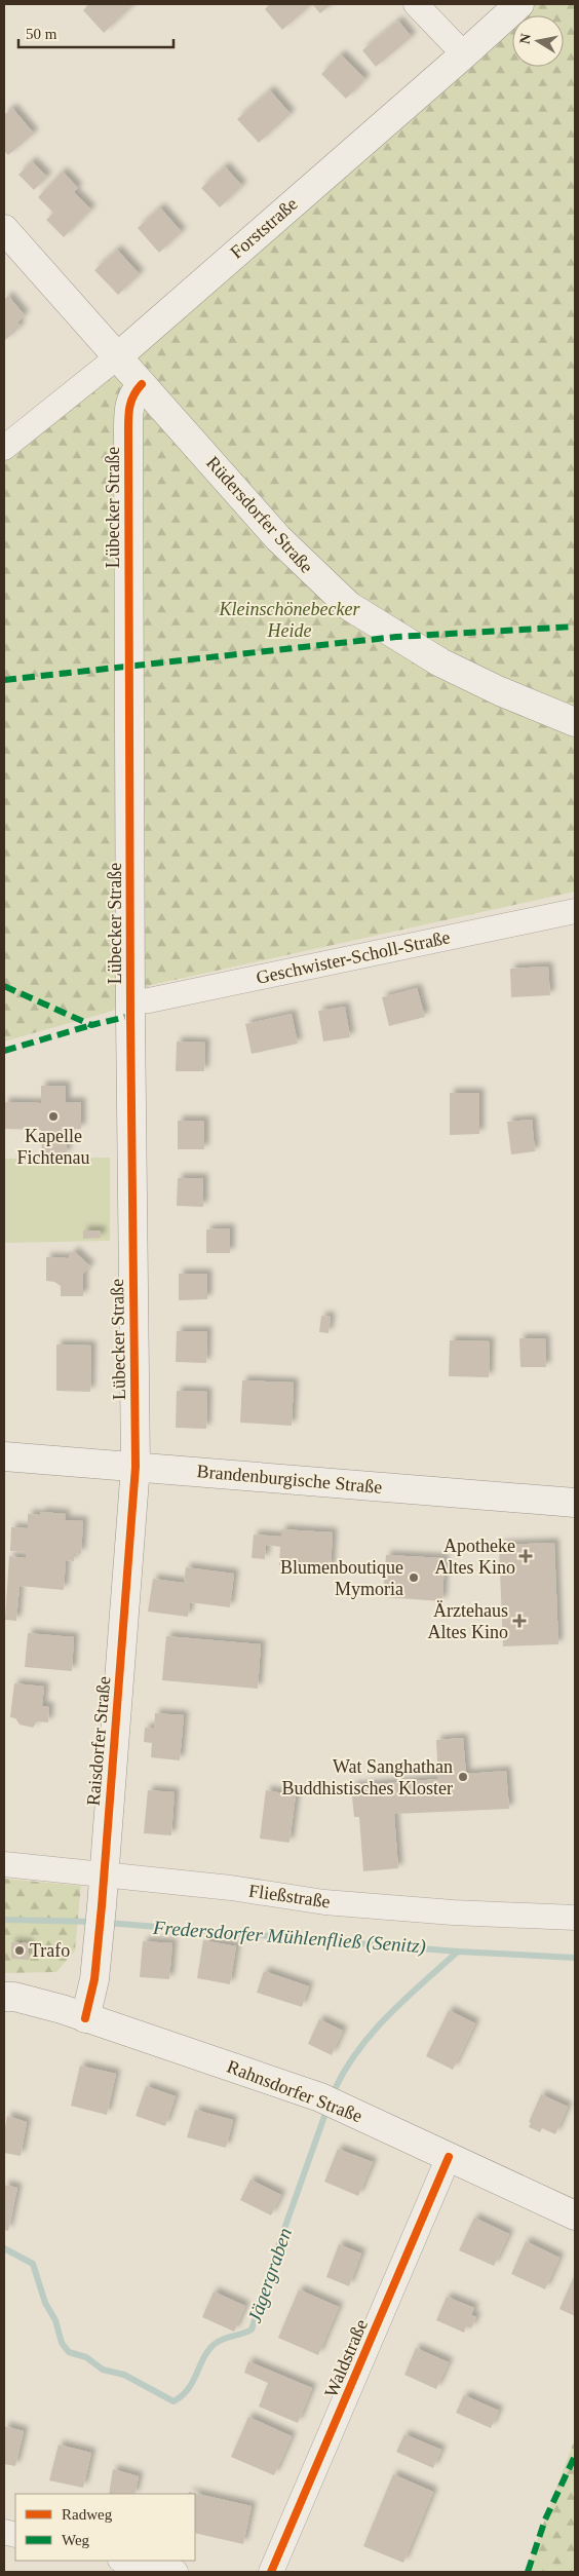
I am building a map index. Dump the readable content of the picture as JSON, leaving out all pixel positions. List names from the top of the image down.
{
  "streets": {
    "street": [
      "Forststraße",
      "Lübecker Straße",
      "Rüdersdorfer Straße",
      "Geschwister-Scholl-Straße",
      "Brandenburgische Straße",
      "Raisdorfer Straße",
      "Fließstraße",
      "Rahnsdorfer Straße",
      "Waldstraße"
    ]
  },
  "crossings": [
    ["Forststraße", "Rüdersdorfer Straße"],
    ["Lübecker Straße", "Rüdersdorfer Straße"],
    ["Lübecker Straße", "Geschwister-Scholl-Straße"],
    ["Lübecker Straße", "Brandenburgische Straße"],
    ["Lübecker Straße", "Raisdorfer Straße"],
    ["Brandenburgische Straße", "Raisdorfer Straße"],
    ["Raisdorfer Straße", "Fließstraße"],
    ["Raisdorfer Straße", "Rahnsdorfer Straße"],
    ["Rahnsdorfer Straße", "Waldstraße"]
  ],
  "water": ["Fredersdorfer Mühlenfließ (Senitz)", "Jägergraben"],
  "parks": ["Kleinschönebecker Heide"],
  "places": {
    "other": [
      "Kapelle Fichtenau",
      "Blumenboutique Mymoria",
      "Wat Sanghathan Buddhistisches Kloster",
      "Trafo"
    ],
    "health": ["Apotheke Altes Kino", "Ärztehaus Altes Kino"]
  },
  "legend": ["Radweg", "Weg"],
  "scale_bar": "50 m",
  "north": "left"
}
